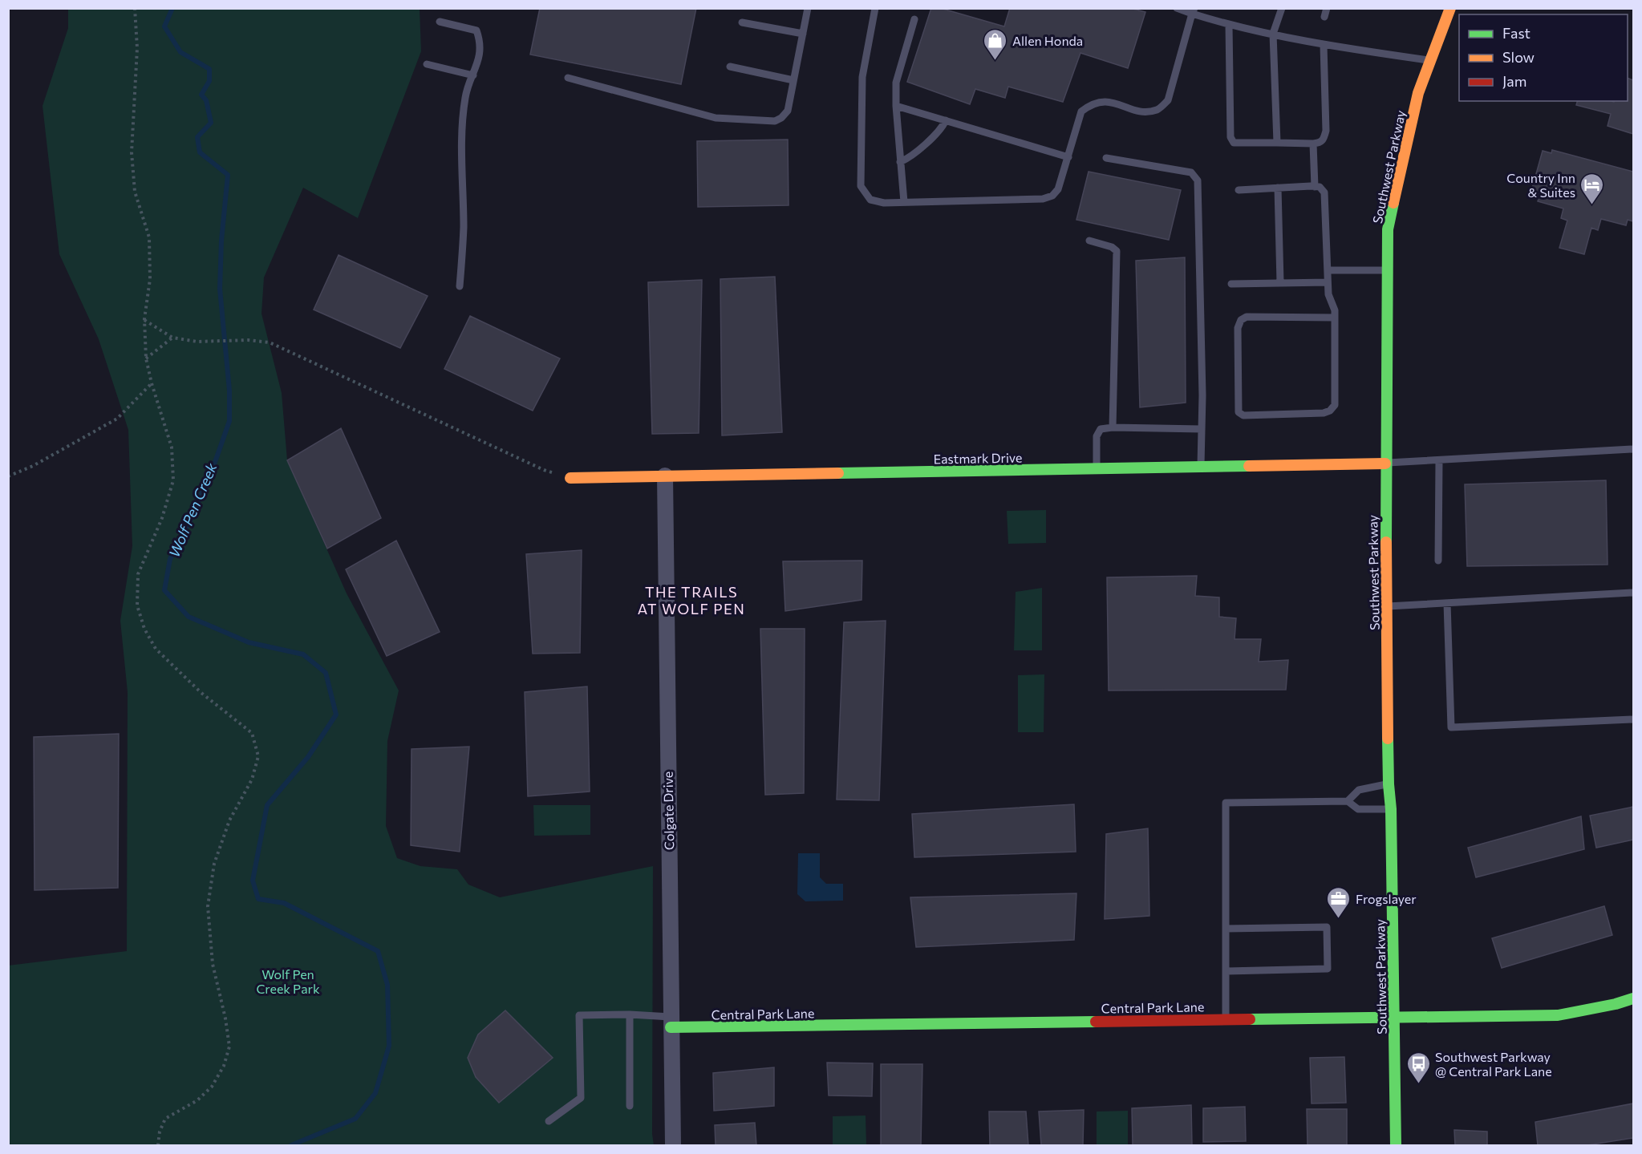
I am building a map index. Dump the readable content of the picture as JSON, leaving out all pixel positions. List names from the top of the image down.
{
  "streets": {
    "street": [
      "Southwest Parkway",
      "Eastmark Drive",
      "Colgate Drive",
      "Central Park Lane"
    ]
  },
  "crossings": [
    ["Southwest Parkway", "Eastmark Drive"],
    ["Southwest Parkway", "Central Park Lane"],
    ["Eastmark Drive", "Colgate Drive"],
    ["Colgate Drive", "Central Park Lane"]
  ],
  "districts": ["THE TRAILS AT WOLF PEN"],
  "water": ["Wolf Pen Creek"],
  "parks": ["Wolf Pen Creek Park"],
  "places": {
    "shop": ["Allen Honda"],
    "hotel": ["Country Inn & Suites"],
    "office": ["Frogslayer"],
    "bus stop": ["Southwest Parkway @ Central Park Lane"]
  },
  "legend": ["Fast", "Slow", "Jam"]
}
